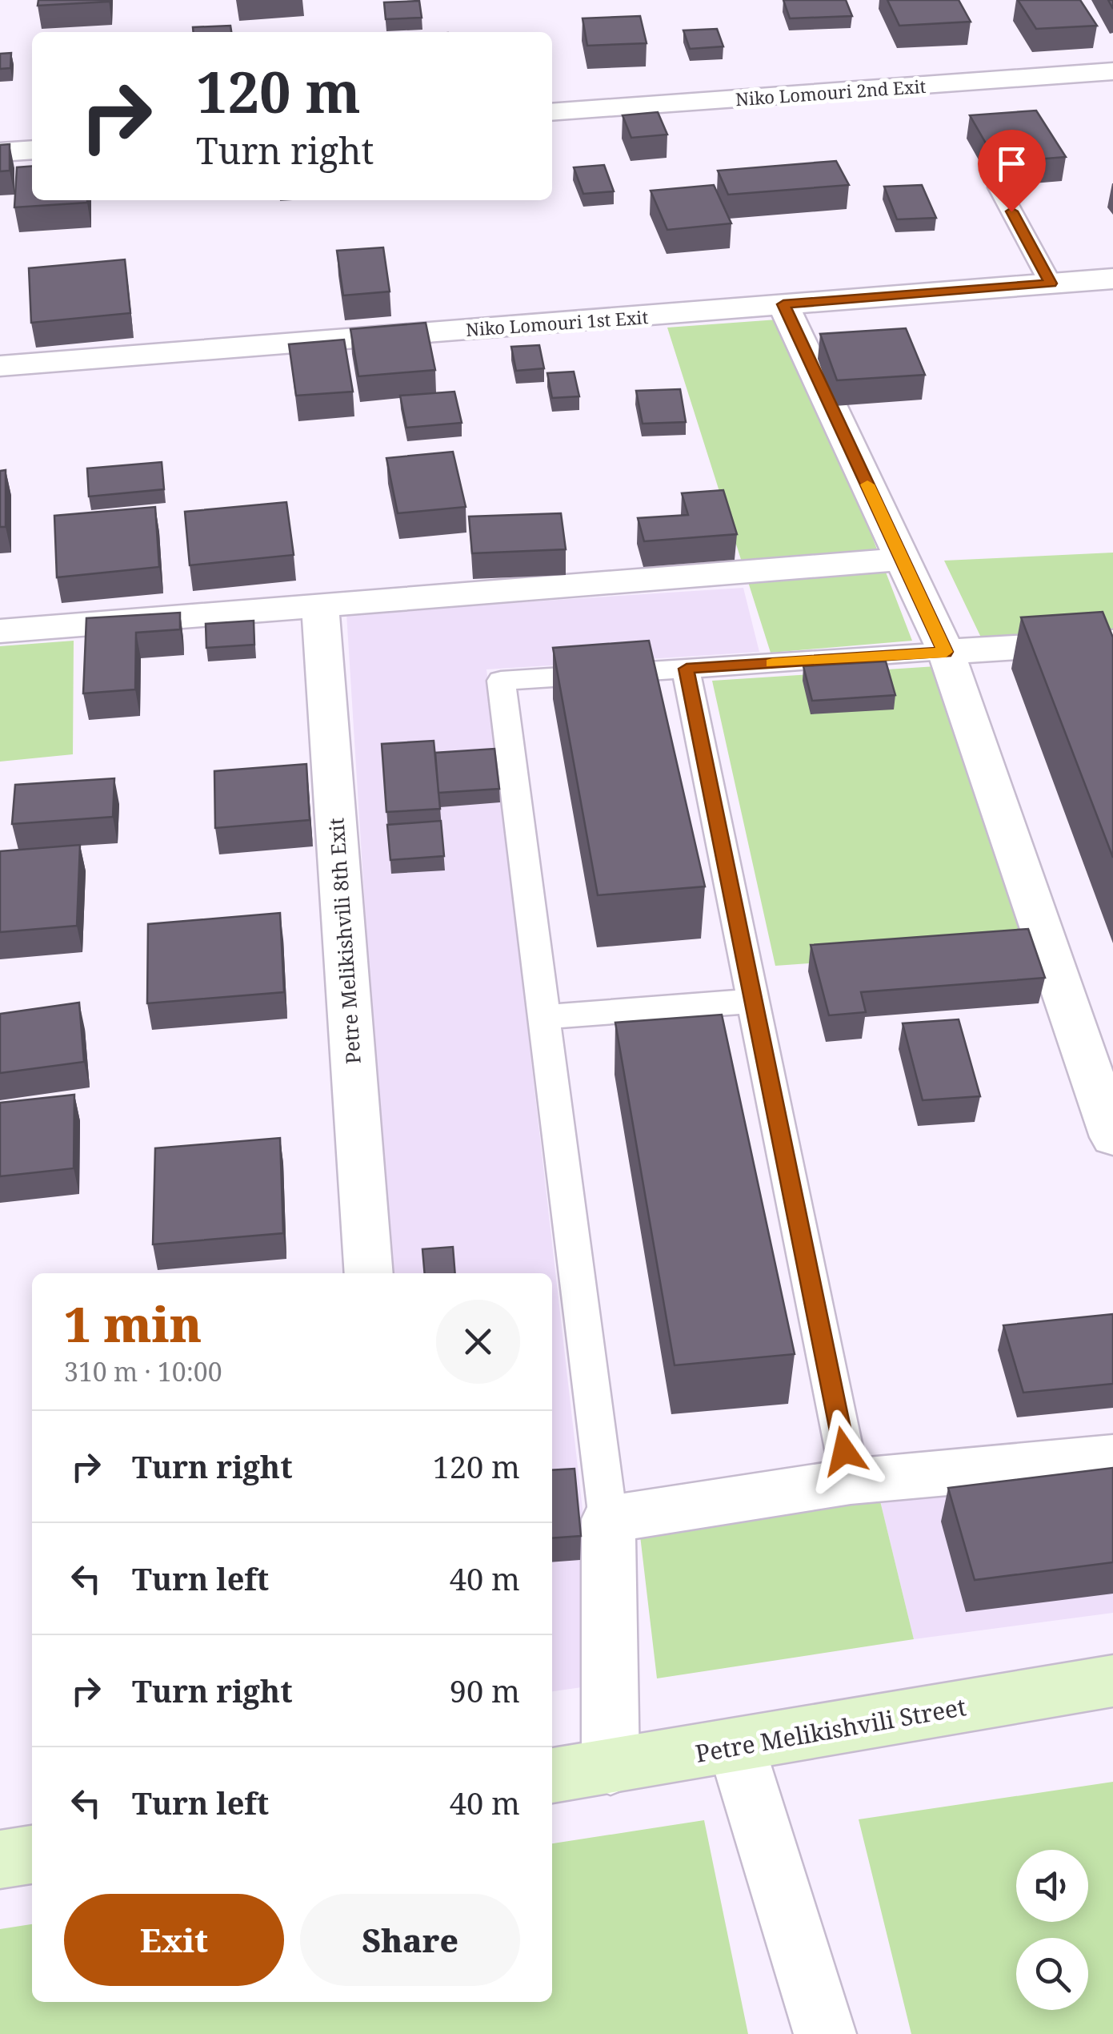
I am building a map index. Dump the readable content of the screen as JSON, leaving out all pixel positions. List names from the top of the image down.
{
  "streets": {
    "street": [
      "Niko Lomouri 2nd Exit",
      "Niko Lomouri 1st Exit",
      "Petre Melikishvili 8th Exit",
      "Petre Melikishvili Street"
    ]
  },
  "page": {
    "turn": ["120 m", "Turn right"],
    "heading": ["1 min", "310 m · 10:00"],
    "list": [
      {
        "name": "Turn right",
        "value": "120 m"
      },
      {
        "name": "Turn left",
        "value": "40 m"
      },
      {
        "name": "Turn right",
        "value": "90 m"
      },
      {
        "name": "Turn left",
        "value": "40 m"
      }
    ],
    "buttons": ["Exit", "Share"]
  }
}
